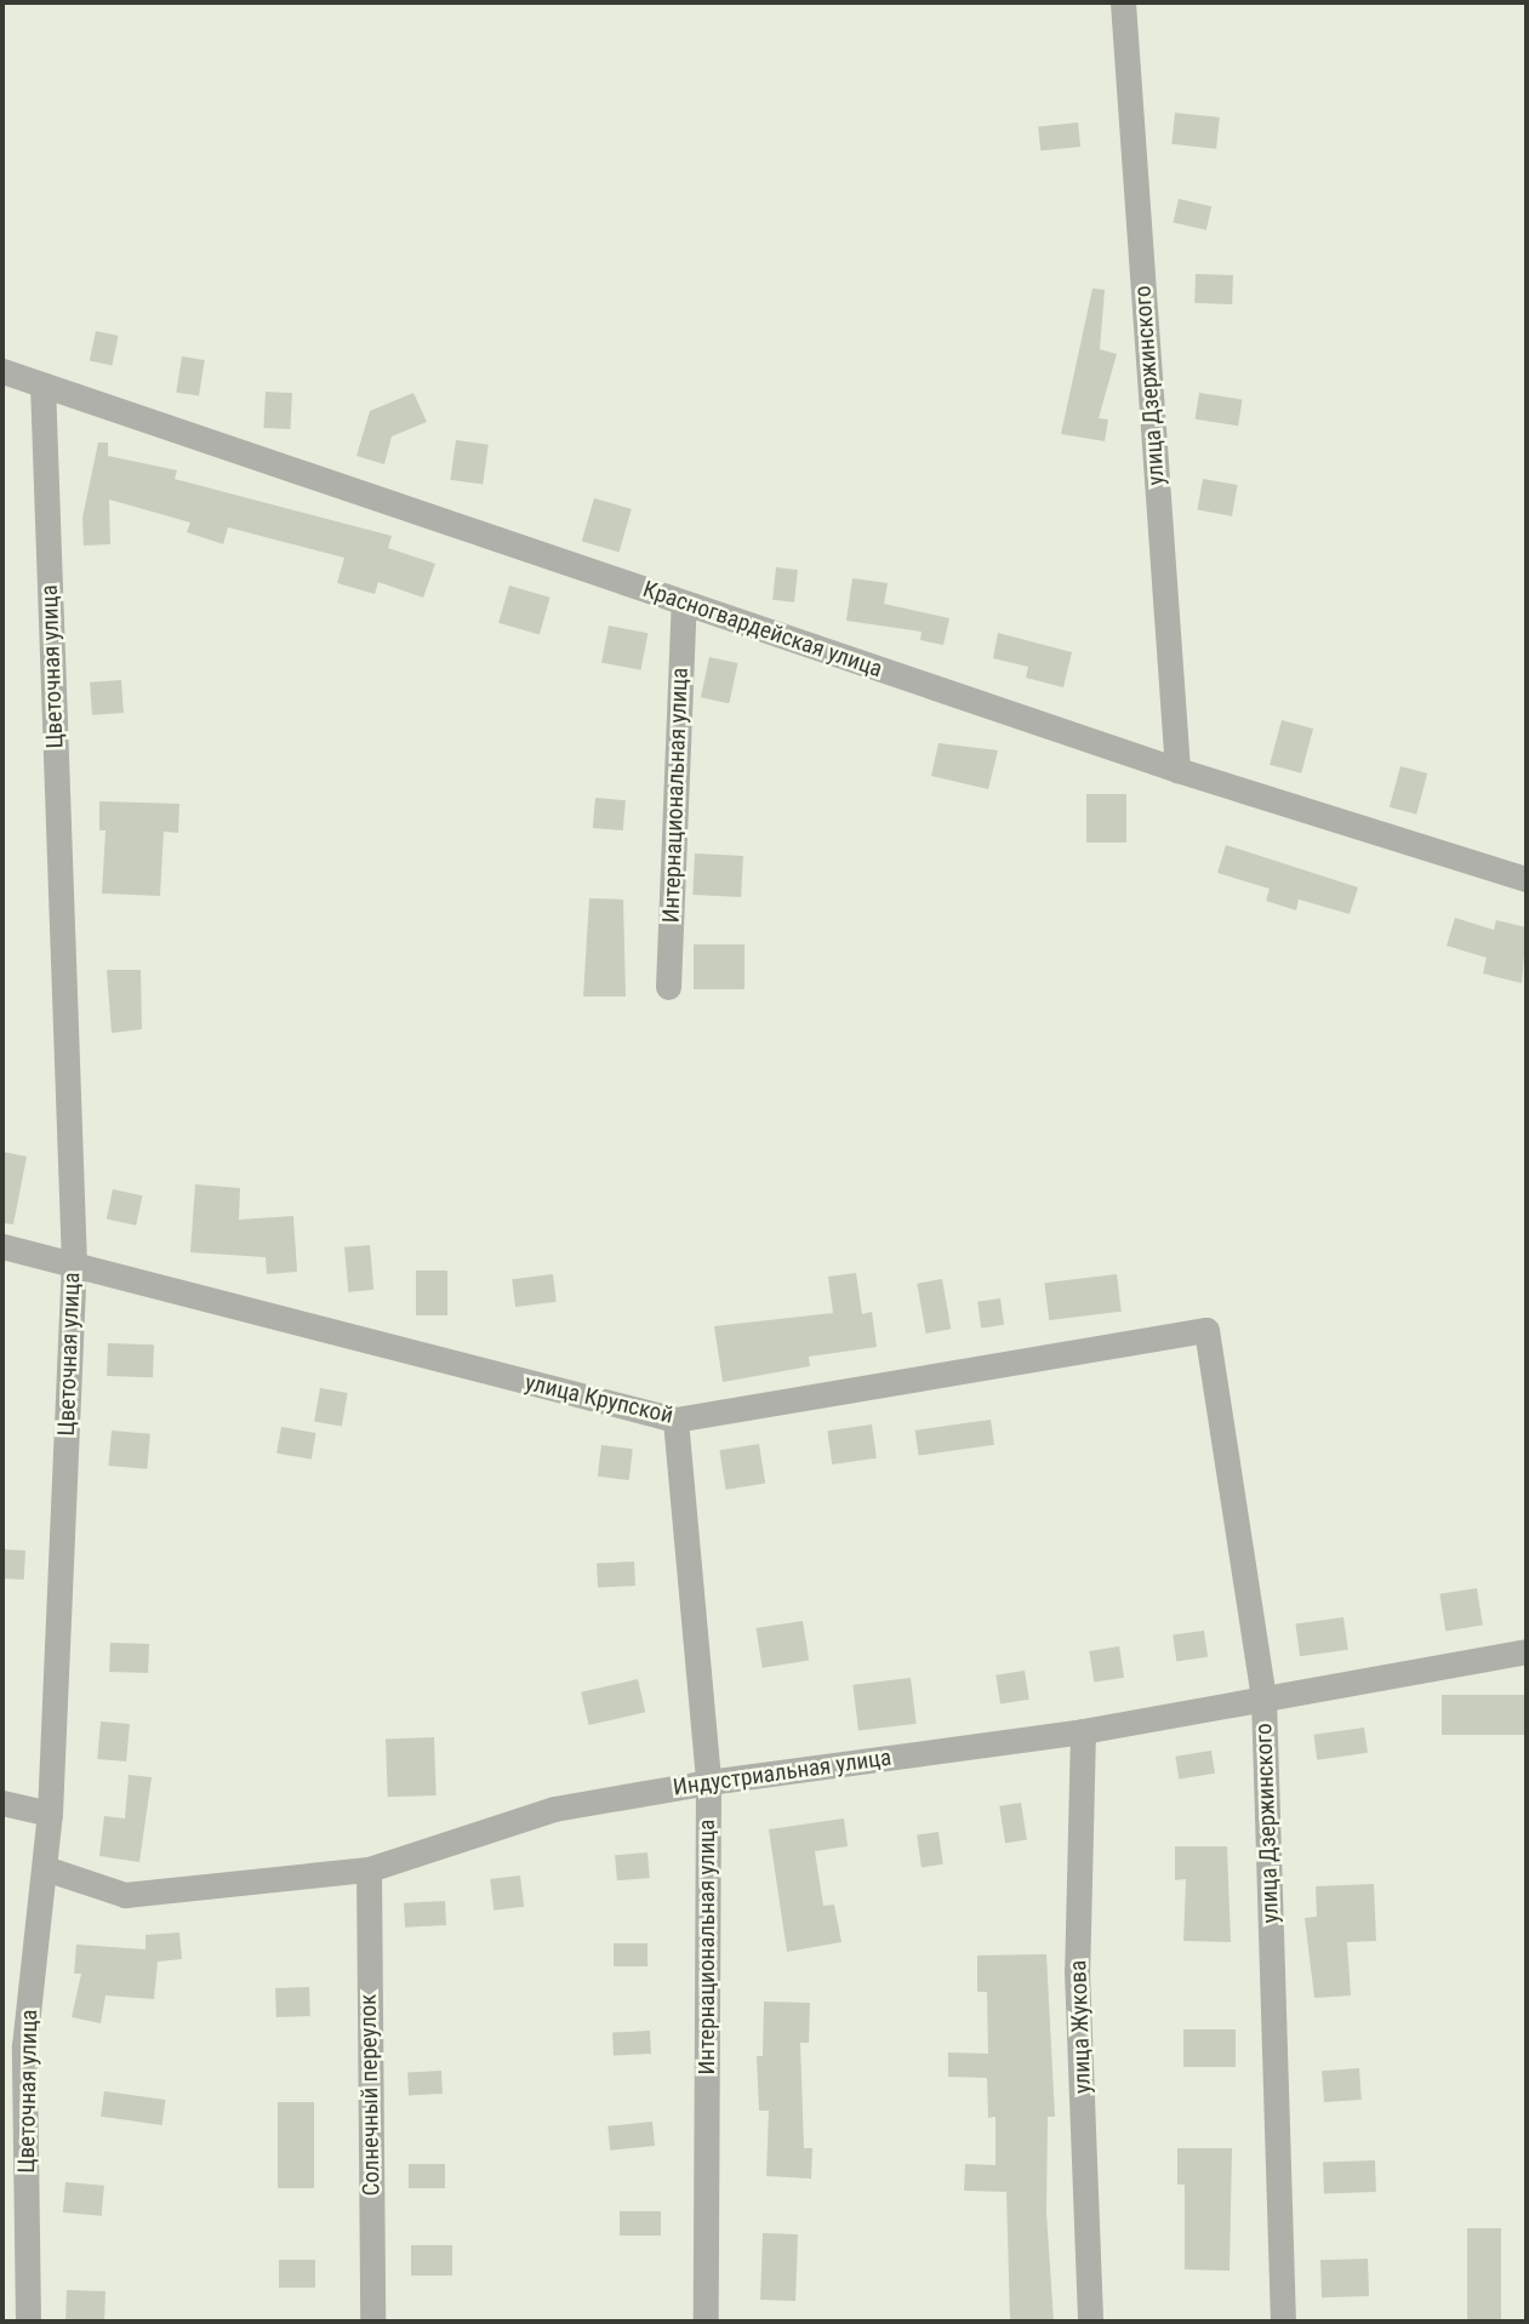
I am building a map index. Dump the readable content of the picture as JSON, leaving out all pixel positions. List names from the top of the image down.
{
  "streets": {
    "street": [
      "улица Дзержинского",
      "Красногвардейская улица",
      "Цветочная улица",
      "Интернациональная улица",
      "улица Крупской",
      "Индустриальная улица",
      "улица Жукова",
      "Солнечный переулок"
    ]
  },
  "crossings": [
    ["улица Дзержинского", "Красногвардейская улица"],
    ["улица Дзержинского", "улица Крупской"],
    ["улица Дзержинского", "Индустриальная улица"],
    ["Красногвардейская улица", "Цветочная улица"],
    ["Красногвардейская улица", "Интернациональная улица"],
    ["Цветочная улица", "улица Крупской"],
    ["Цветочная улица", "Индустриальная улица"],
    ["Интернациональная улица", "улица Крупской"],
    ["Интернациональная улица", "Индустриальная улица"],
    ["Индустриальная улица", "улица Жукова"],
    ["Индустриальная улица", "Солнечный переулок"]
  ]
}
